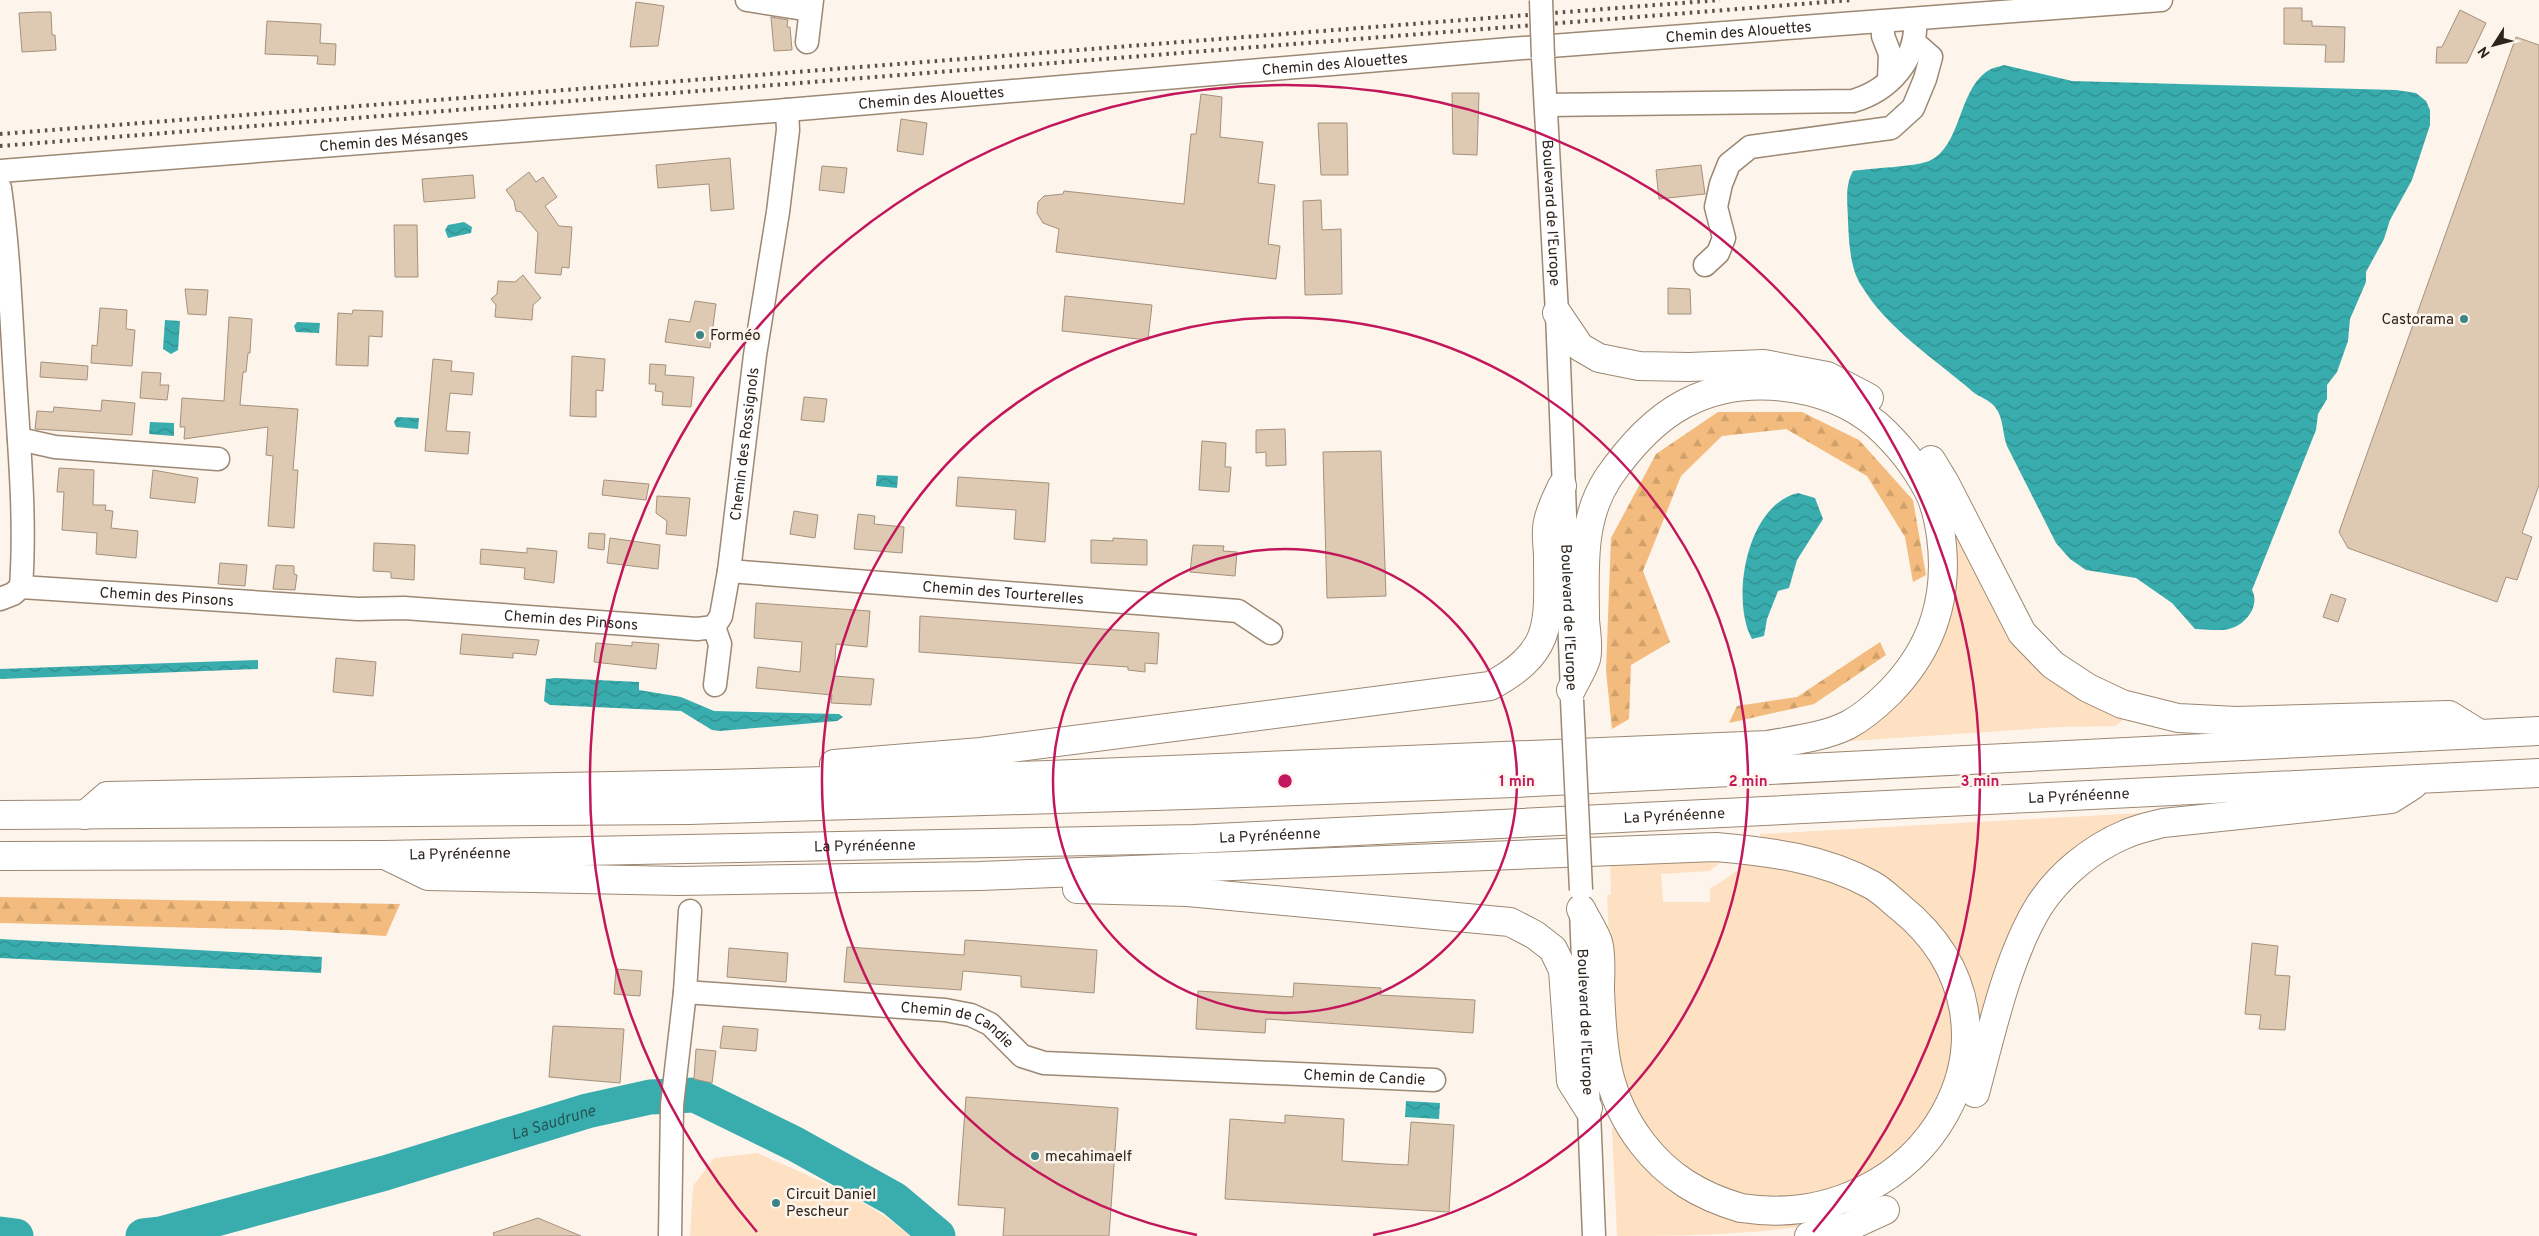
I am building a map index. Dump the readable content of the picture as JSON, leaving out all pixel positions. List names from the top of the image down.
{
  "streets": {
    "highway": ["La Pyrénéenne"],
    "street": [
      "Chemin des Alouettes",
      "Chemin des Mésanges",
      "Boulevard de l'Europe",
      "Chemin des Rossignols",
      "Chemin des Tourterelles",
      "Chemin des Pinsons",
      "Chemin de Candie"
    ]
  },
  "crossings": [
    ["Chemin des Alouettes", "Chemin des Mésanges"],
    ["Chemin des Alouettes", "Chemin des Rossignols"],
    ["Chemin des Mésanges", "Chemin des Rossignols"],
    ["Chemin des Rossignols", "Chemin des Tourterelles"],
    ["Chemin des Rossignols", "Chemin des Pinsons"]
  ],
  "water": ["La Saudrune"],
  "places": [
    "Castorama",
    "Forméo",
    "mecahimaelf",
    "Circuit Daniel Pescheur"
  ],
  "north": "bottom left",
  "rings": ["1 min", "2 min", "3 min"]
}
